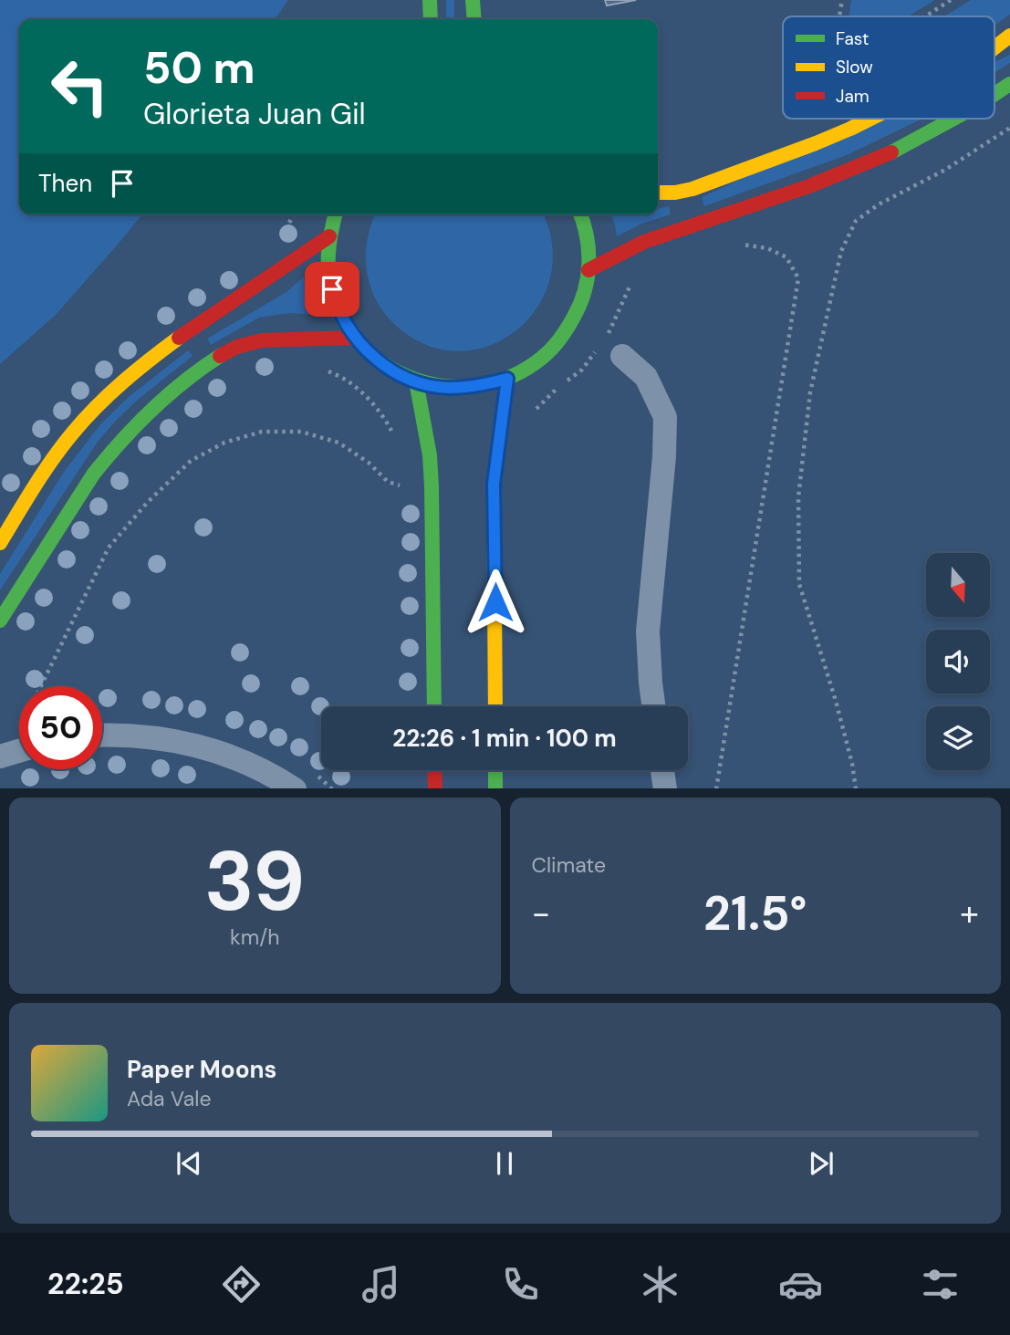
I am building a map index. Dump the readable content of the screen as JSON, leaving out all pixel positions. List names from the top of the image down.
{
  "legend": ["Fast", "Slow", "Jam"],
  "north": "bottom",
  "page": {
    "turn": ["50 m", "Glorieta Juan Gil"],
    "then": "Then",
    "limit": "50",
    "trip": "22:26 · 1 min · 100 m",
    "tile": [
      ["39", "km/h"],
      "Climate"
    ],
    "heat": ["−", "21.5°", "+"],
    "song": ["Paper Moons", "Ada Vale"],
    "tabs": "22:25"
  }
}
